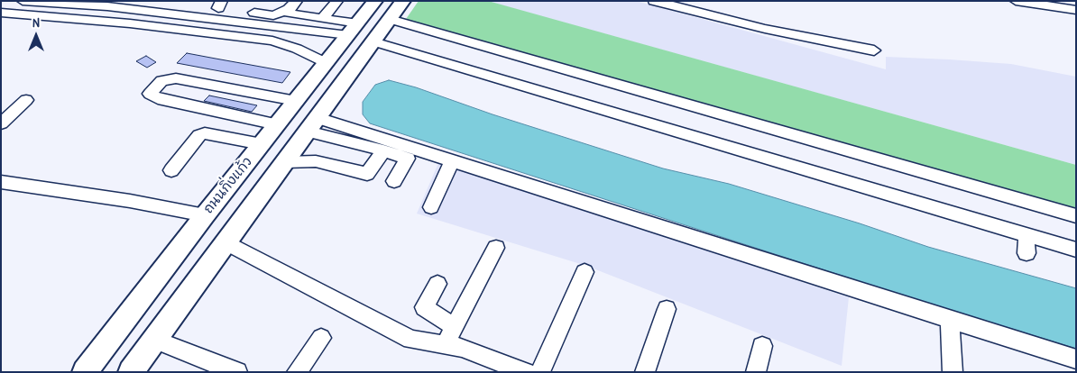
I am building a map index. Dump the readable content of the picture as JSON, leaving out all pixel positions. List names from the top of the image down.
{
  "streets": {
    "main road": ["ถนนกิ่งแก้ว"]
  },
  "north": "top"
}
